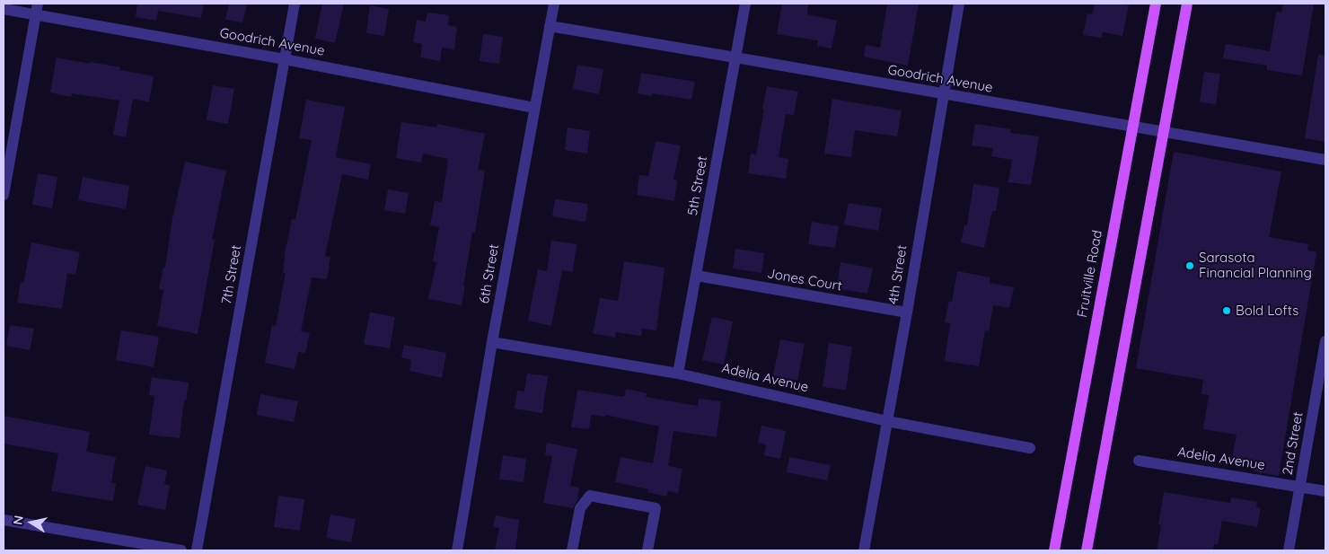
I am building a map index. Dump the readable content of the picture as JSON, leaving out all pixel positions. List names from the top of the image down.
{
  "streets": {
    "main road": ["Fruitville Road"],
    "street": [
      "Goodrich Avenue",
      "5th Street",
      "6th Street",
      "7th Street",
      "4th Street",
      "Jones Court",
      "Adelia Avenue",
      "2nd Street"
    ]
  },
  "crossings": [
    ["Goodrich Avenue", "5th Street"],
    ["Goodrich Avenue", "6th Street"],
    ["Goodrich Avenue", "Fruitville Road"],
    ["Goodrich Avenue", "7th Street"],
    ["Goodrich Avenue", "4th Street"],
    ["5th Street", "Jones Court"],
    ["5th Street", "Adelia Avenue"],
    ["6th Street", "Adelia Avenue"],
    ["4th Street", "Jones Court"],
    ["4th Street", "Adelia Avenue"],
    ["Adelia Avenue", "2nd Street"]
  ],
  "places": ["Sarasota Financial Planning", "Bold Lofts"],
  "north": "left"
}
